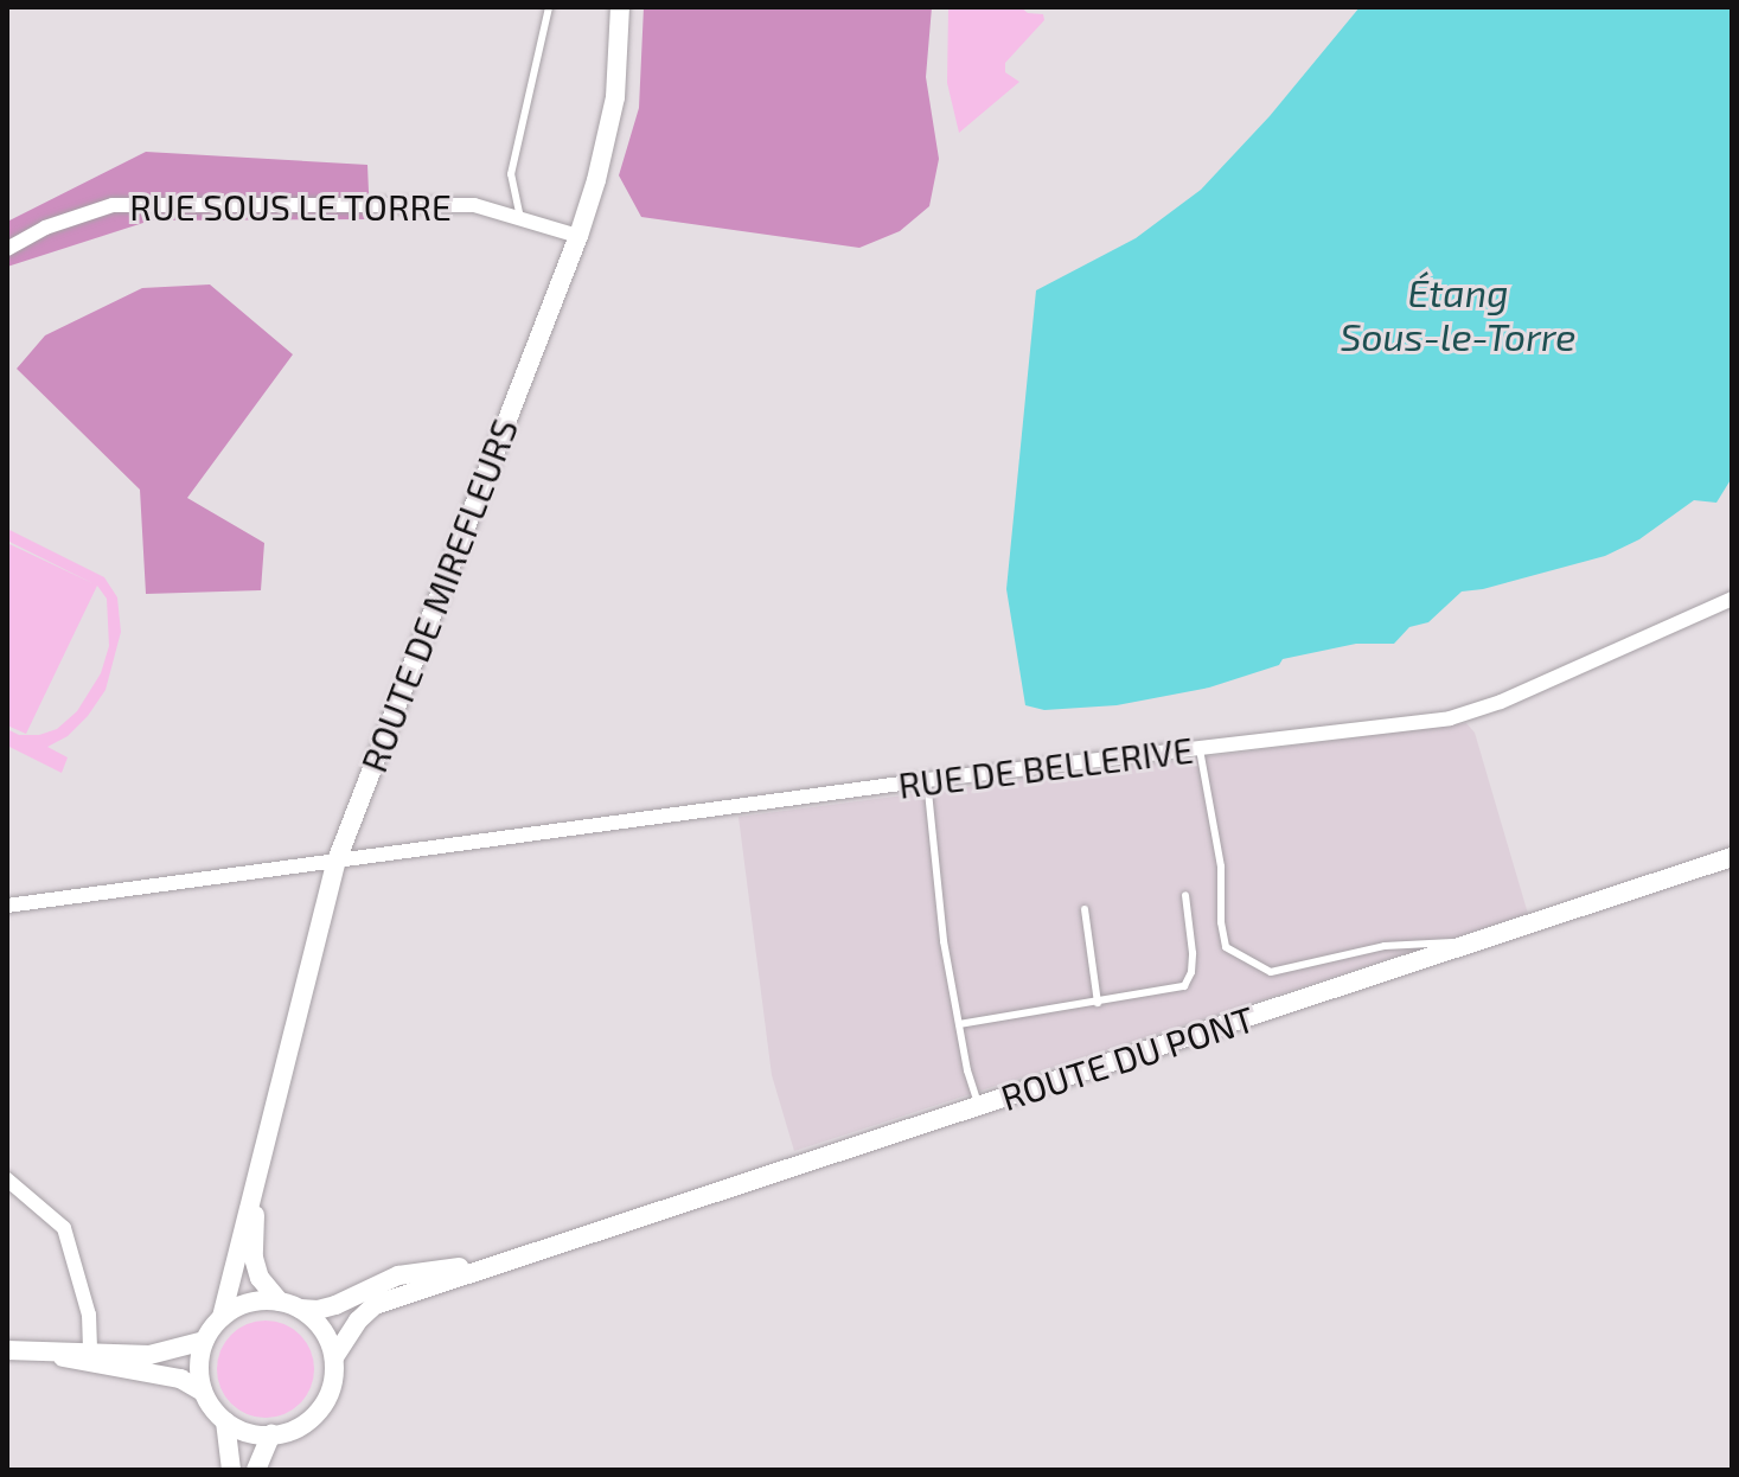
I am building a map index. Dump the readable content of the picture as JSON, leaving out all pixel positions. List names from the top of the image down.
{
  "streets": {
    "main road": ["ROUTE DE MIREFLEURS", "ROUTE DU PONT"],
    "street": ["RUE SOUS LE TORRE", "RUE DE BELLERIVE"]
  },
  "crossings": [
    ["RUE SOUS LE TORRE", "ROUTE DE MIREFLEURS"],
    ["ROUTE DE MIREFLEURS", "RUE DE BELLERIVE"],
    ["ROUTE DE MIREFLEURS", "ROUTE DU PONT"]
  ],
  "water": ["Étang Sous-le-Torre"]
}
